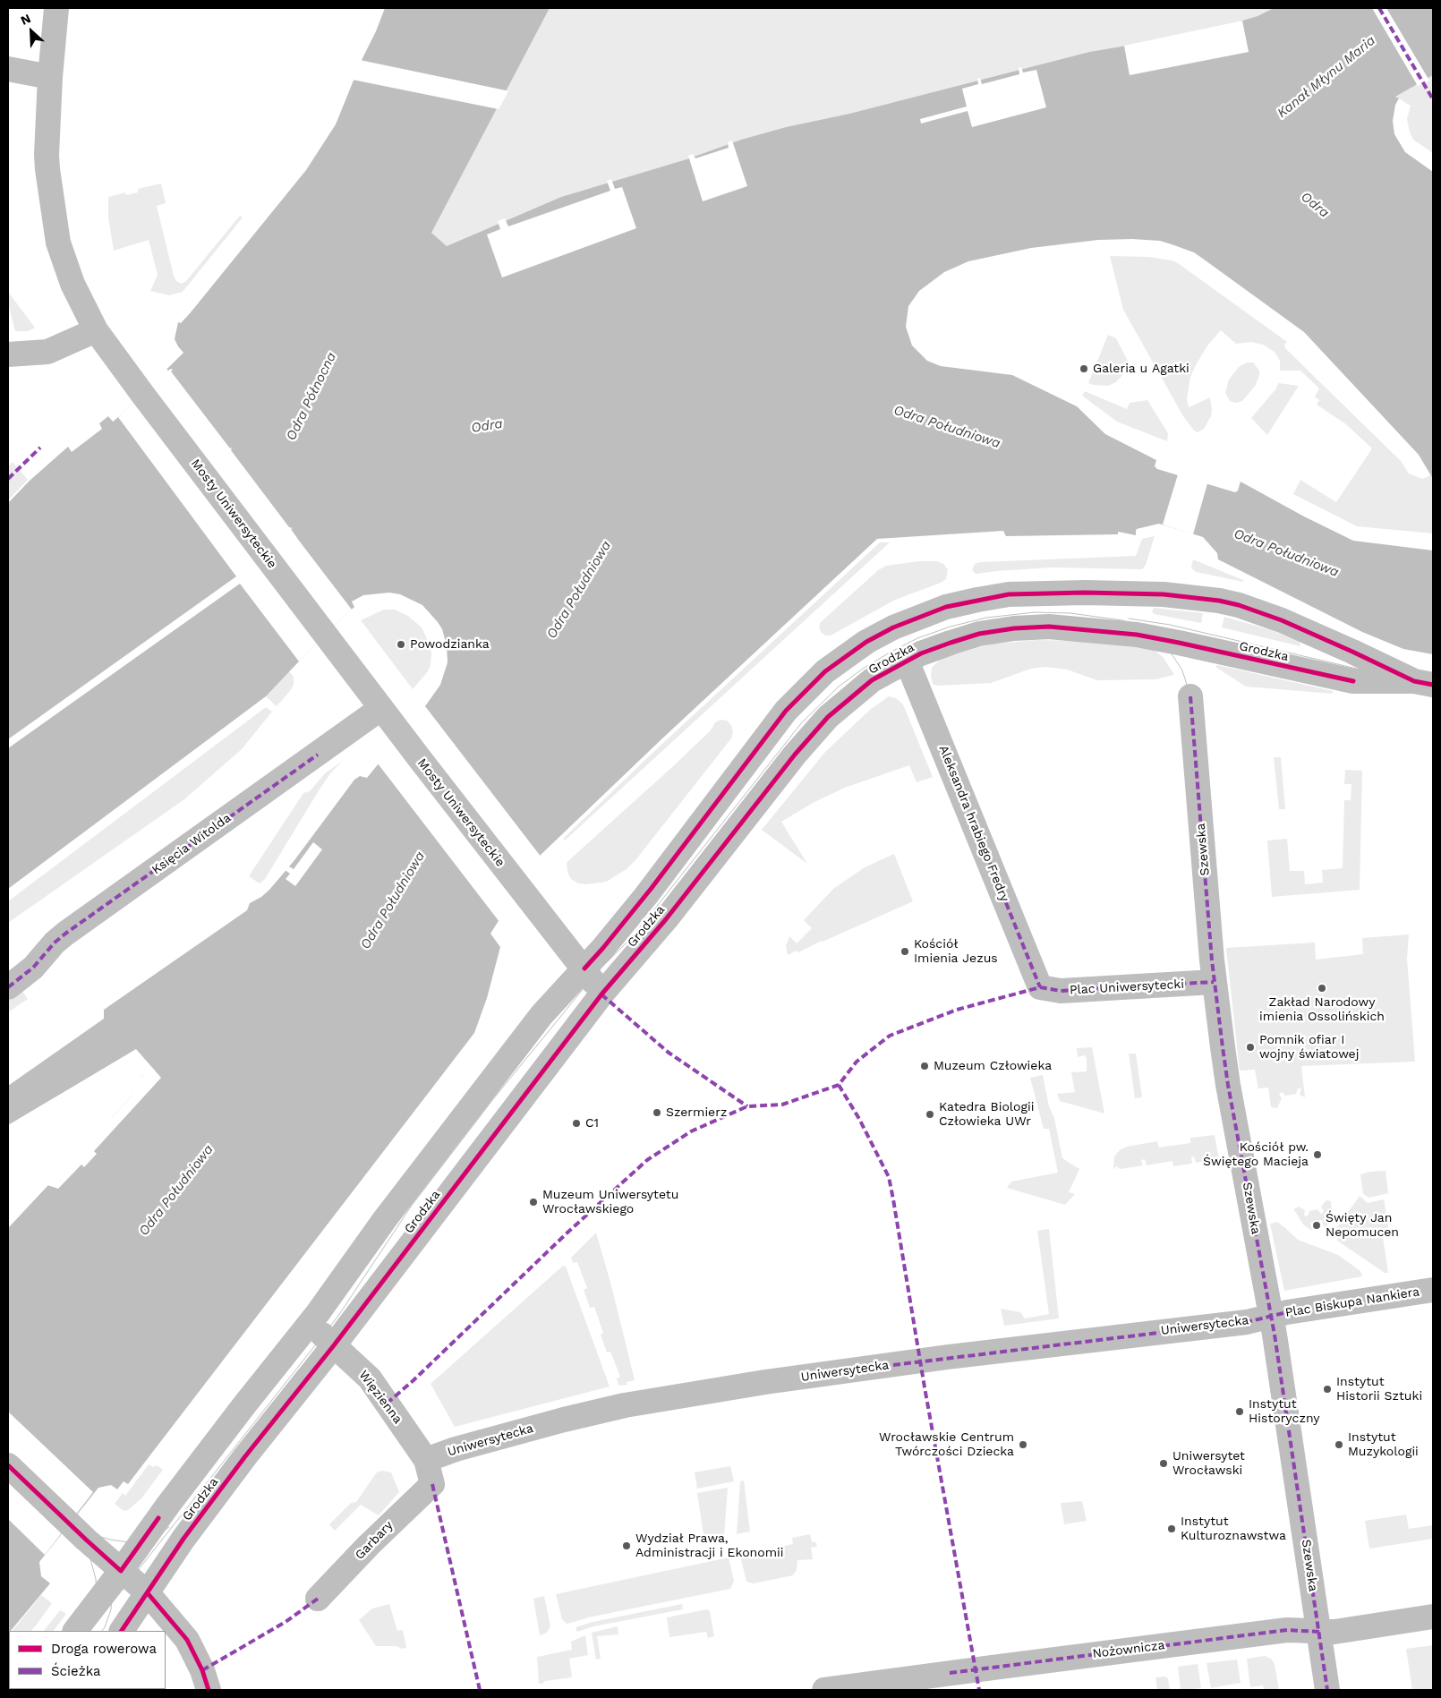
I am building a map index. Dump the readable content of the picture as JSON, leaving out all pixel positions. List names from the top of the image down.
{
  "streets": {
    "street": [
      "Mosty Uniwersyteckie",
      "Grodzka",
      "Aleksandra hrabiego Fredry",
      "Księcia Witolda",
      "Szewska",
      "Plac Uniwersytecki",
      "Plac Biskupa Nankiera",
      "Uniwersytecka",
      "Więzienna",
      "Garbary",
      "Nożownicza"
    ]
  },
  "crossings": [
    ["Mosty Uniwersyteckie", "Grodzka"],
    ["Mosty Uniwersyteckie", "Księcia Witolda"],
    ["Grodzka", "Aleksandra hrabiego Fredry"],
    ["Grodzka", "Więzienna"],
    ["Aleksandra hrabiego Fredry", "Plac Uniwersytecki"],
    ["Szewska", "Plac Uniwersytecki"],
    ["Szewska", "Plac Biskupa Nankiera"],
    ["Szewska", "Uniwersytecka"],
    ["Szewska", "Nożownicza"],
    ["Plac Biskupa Nankiera", "Uniwersytecka"],
    ["Uniwersytecka", "Więzienna"],
    ["Więzienna", "Garbary"]
  ],
  "water": [
    "Kanał Młynu Maria",
    "Odra",
    "Odra Północna",
    "Odra Południowa"
  ],
  "places": [
    "Galeria u Agatki",
    "Powodzianka",
    "Kościół Imienia Jezus",
    "Zakład Narodowy imienia Ossolińskich",
    "Pomnik ofiar I wojny światowej",
    "Muzeum Człowieka",
    "Szermierz",
    "Katedra Biologii Człowieka UWr",
    "C1",
    "Kościół pw. Świętego Macieja",
    "Muzeum Uniwersytetu Wrocławskiego",
    "Święty Jan Nepomucen",
    "Instytut Historii Sztuki",
    "Instytut Historyczny",
    "Wrocławskie Centrum Twórczości Dziecka",
    "Instytut Muzykologii",
    "Uniwersytet Wrocławski",
    "Instytut Kulturoznawstwa",
    "Wydział Prawa, Administracji i Ekonomii"
  ],
  "legend": ["Droga rowerowa", "Ścieżka"],
  "north": "top left"
}
